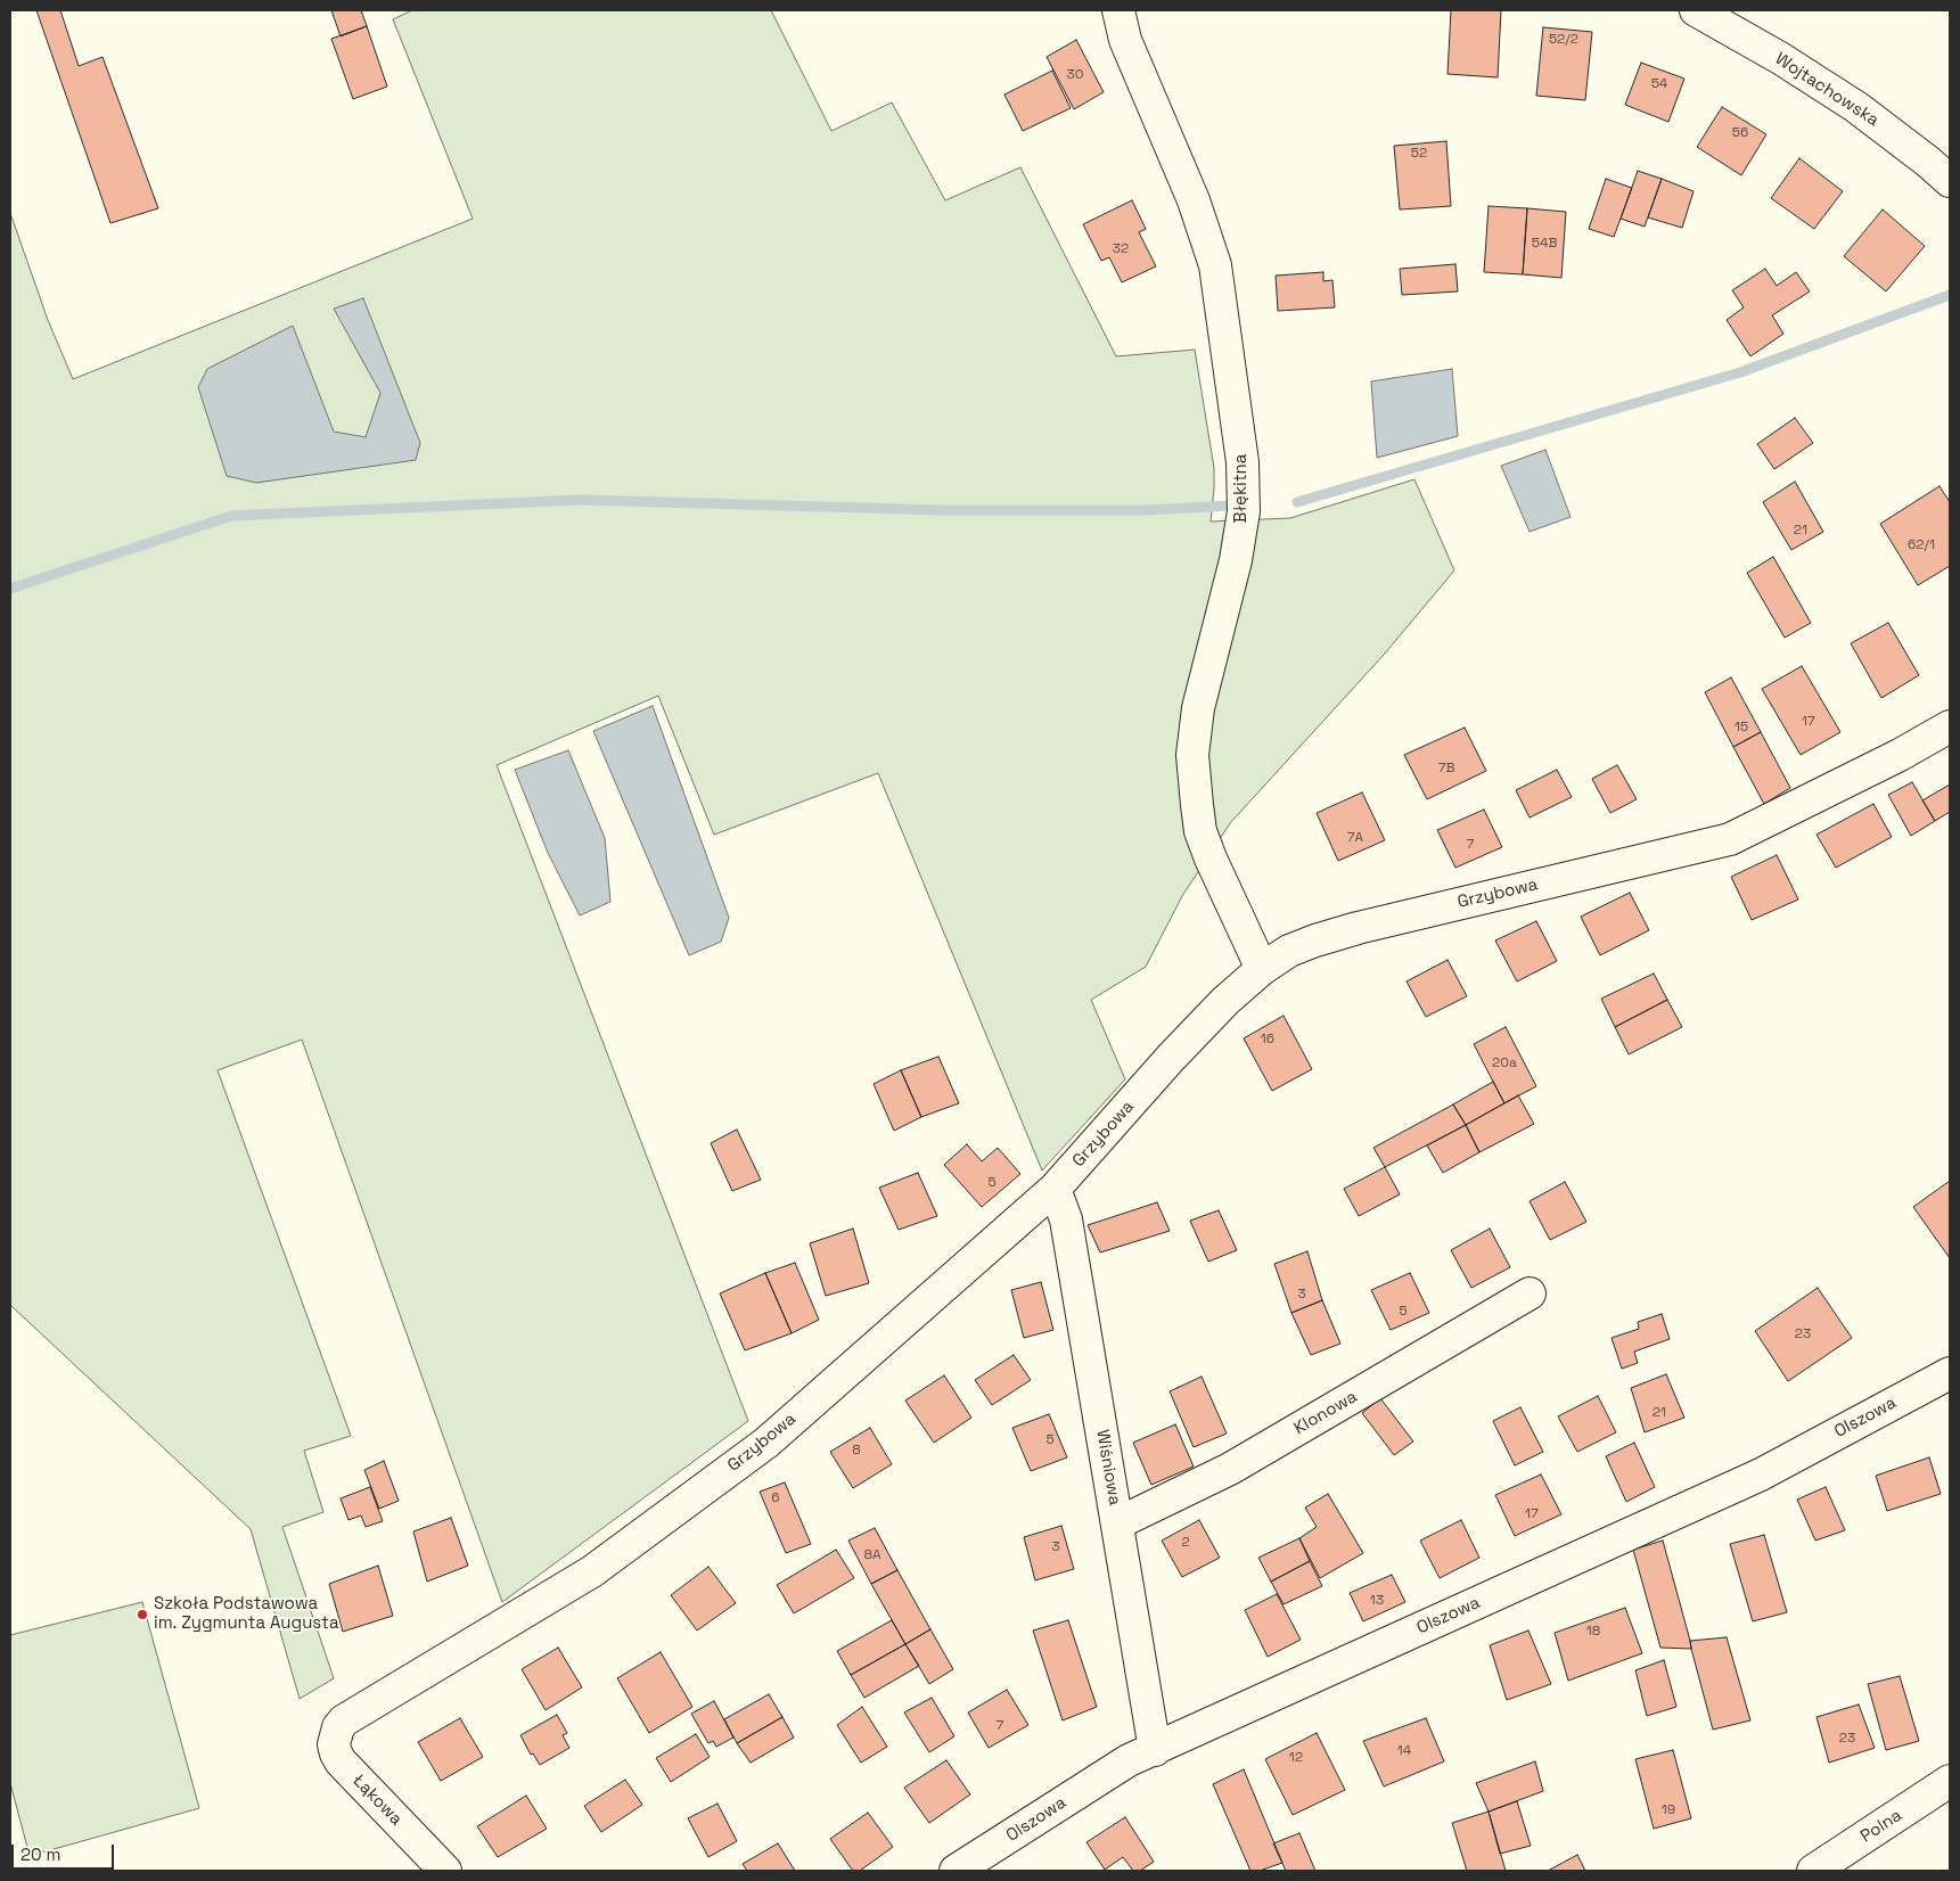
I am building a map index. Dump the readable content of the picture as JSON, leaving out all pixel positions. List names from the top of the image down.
{
  "streets": {
    "street": [
      "Wojtachowska",
      "Błękitna",
      "Grzybowa",
      "Klonowa",
      "Olszowa",
      "Wiśniowa",
      "Łąkowa",
      "Polna"
    ]
  },
  "crossings": [
    ["Błękitna", "Grzybowa"],
    ["Grzybowa", "Wiśniowa"],
    ["Grzybowa", "Łąkowa"],
    ["Klonowa", "Wiśniowa"],
    ["Olszowa", "Wiśniowa"]
  ],
  "places": ["Szkoła Podstawowa im. Zygmunta Augusta"],
  "house_numbers": [
    "52/2",
    "30",
    "54",
    "56",
    "52",
    "54B",
    "32",
    "21",
    "62/1",
    "17",
    "15",
    "7B",
    "7A",
    "7",
    "16",
    "20a",
    "5",
    "3",
    "5",
    "23",
    "21",
    "5",
    "8",
    "6",
    "17",
    "2",
    "3",
    "8A",
    "13",
    "18",
    "7",
    "23",
    "14",
    "12",
    "19"
  ],
  "scale_bar": "20 m"
}
